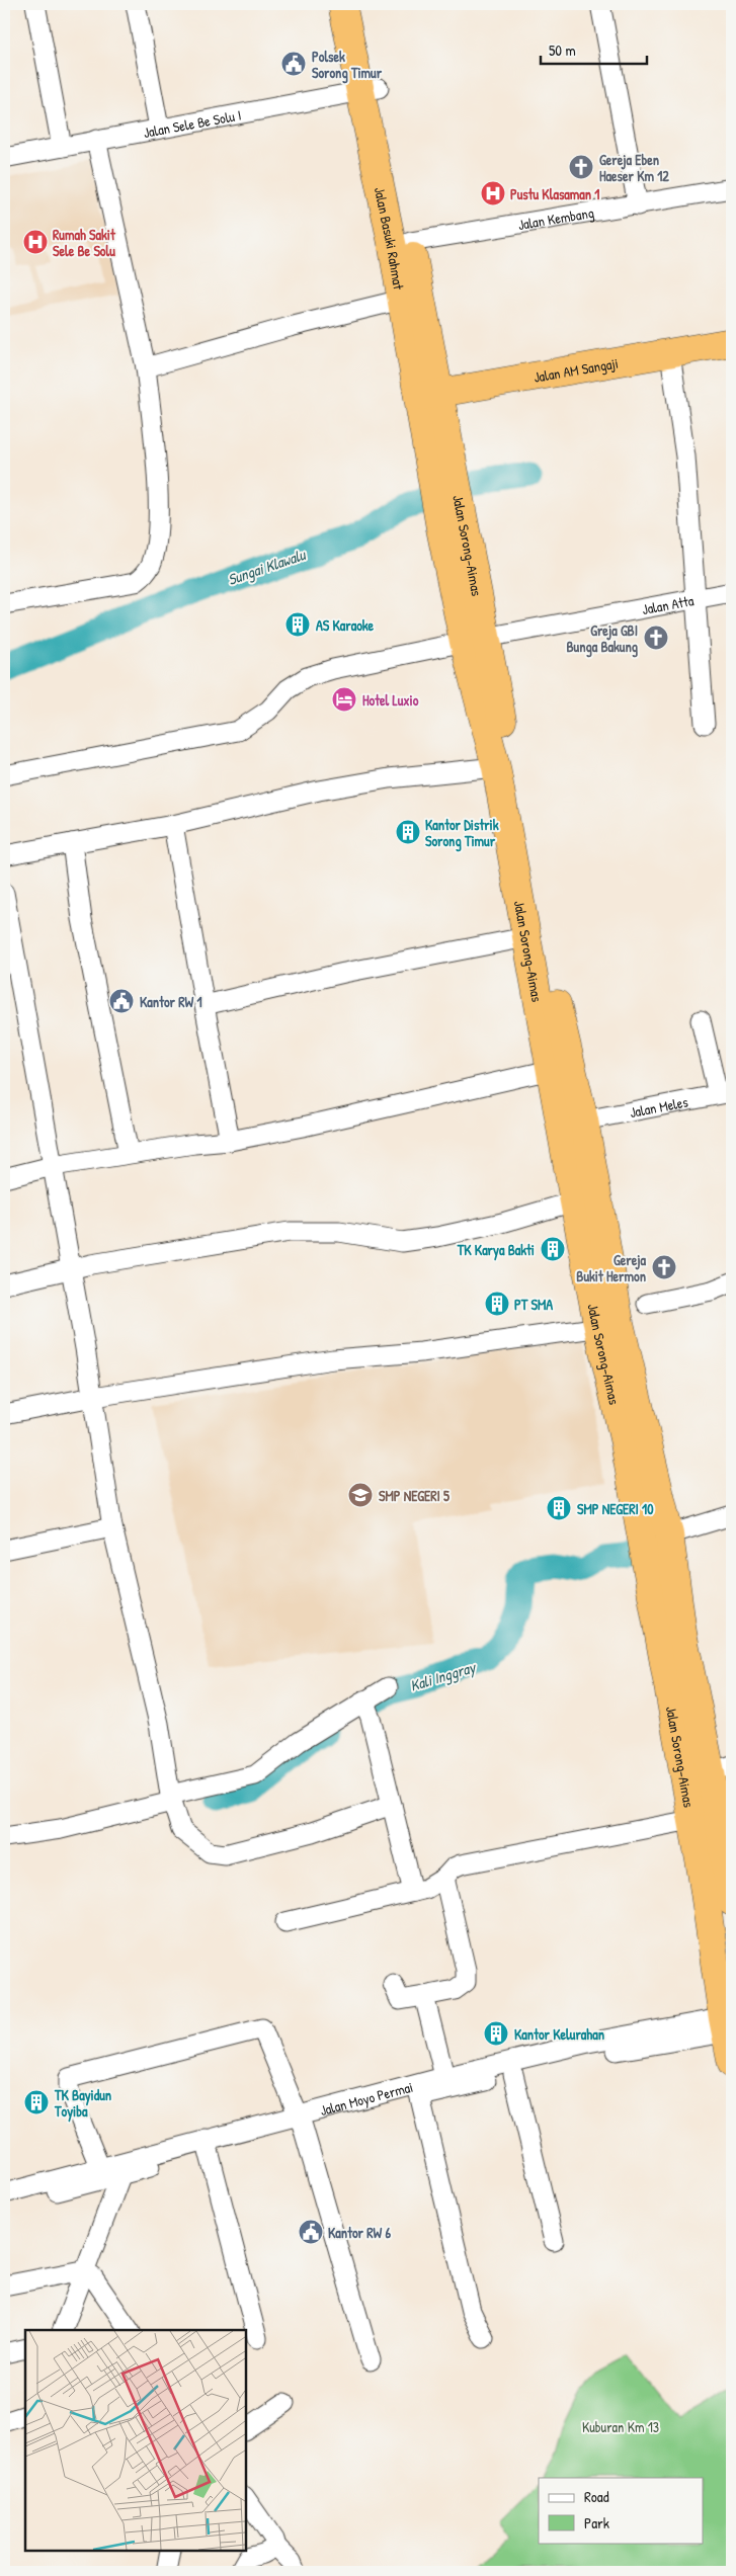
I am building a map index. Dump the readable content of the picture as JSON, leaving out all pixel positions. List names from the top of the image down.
{
  "streets": {
    "highway": ["Jalan Basuki Rahmat", "Jalan AM Sangaji", "Jalan Sorong-Aimas"],
    "street": [
      "Jalan Sele Be Solu I",
      "Jalan Kembang",
      "Jalan Atta",
      "Jalan Meles",
      "Jalan Moyo Permai"
    ]
  },
  "crossings": [
    ["Jalan Sele Be Solu I", "Jalan Basuki Rahmat"],
    ["Jalan Kembang", "Jalan Basuki Rahmat"],
    ["Jalan Basuki Rahmat", "Jalan AM Sangaji"],
    ["Jalan Basuki Rahmat", "Jalan Sorong-Aimas"],
    ["Jalan Sorong-Aimas", "Jalan Atta"],
    ["Jalan Sorong-Aimas", "Jalan Meles"],
    ["Jalan Sorong-Aimas", "Jalan Moyo Permai"]
  ],
  "water": ["Sungai Klawalu", "Kali Inggray"],
  "parks": ["Kuburan Km 13"],
  "places": {
    "public building": ["Polsek Sorong Timur", "Kantor RW 1", "Kantor RW 6"],
    "church": ["Gereja Eben Haeser Km 12", "Greja GBI Bunga Bakung", "Gereja Bukit Hermon"],
    "hospital": ["Pustu Klasaman 1", "Rumah Sakit Sele Be Solu"],
    "building": [
      "AS Karaoke",
      "Kantor Distrik Sorong Timur",
      "TK Karya Bakti",
      "PT SMA",
      "SMP NEGERI 10",
      "Kantor Kelurahan",
      "TK Bayidun Toyiba"
    ],
    "hotel": ["Hotel Luxio"],
    "school or university": ["SMP NEGERI 5"]
  },
  "legend": ["Road", "Park"],
  "scale_bar": "50 m"
}
